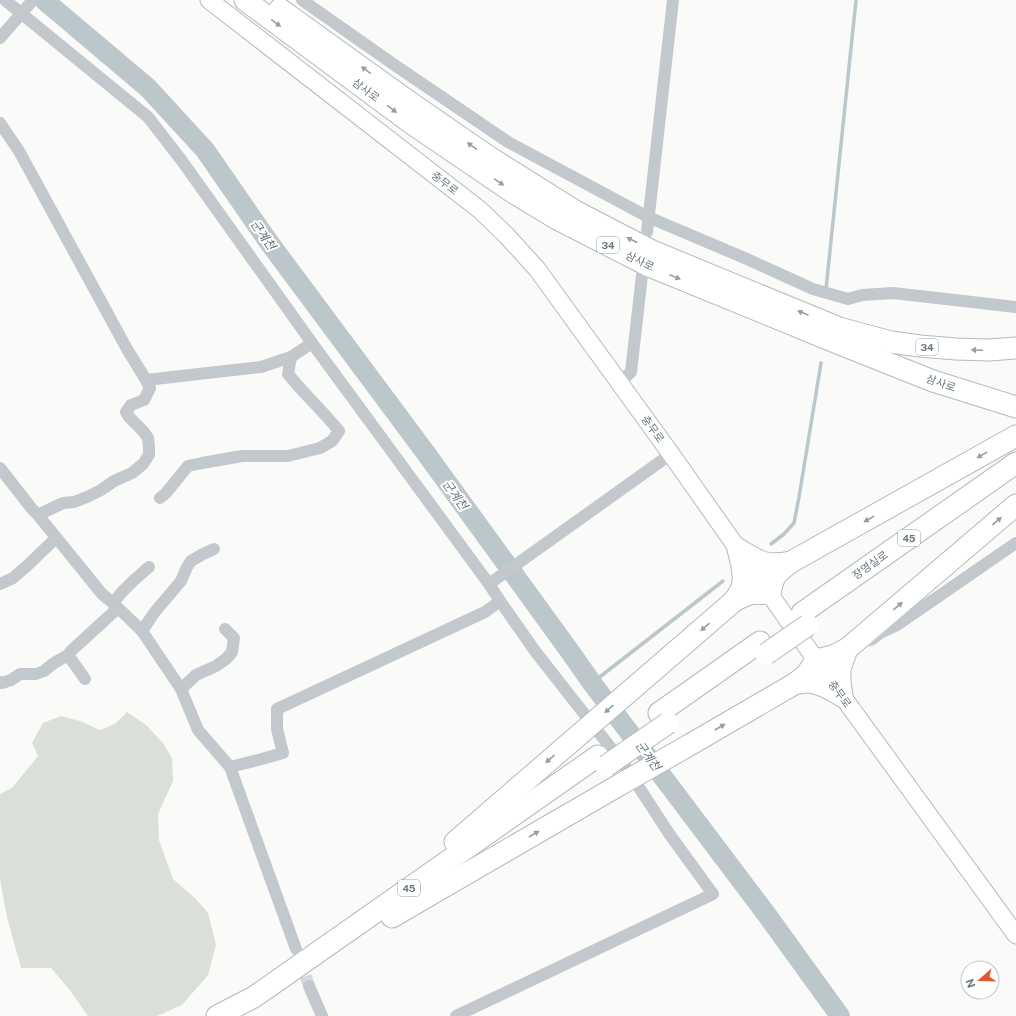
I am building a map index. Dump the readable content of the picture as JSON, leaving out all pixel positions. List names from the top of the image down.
{
  "streets": {
    "highway": [
      "삼사로",
      "34",
      "45",
      "장영실로"
    ],
    "street": ["충무로"]
  },
  "crossings": [
    ["45", "장영실로"]
  ],
  "water": ["군계천"],
  "north": "left"
}
